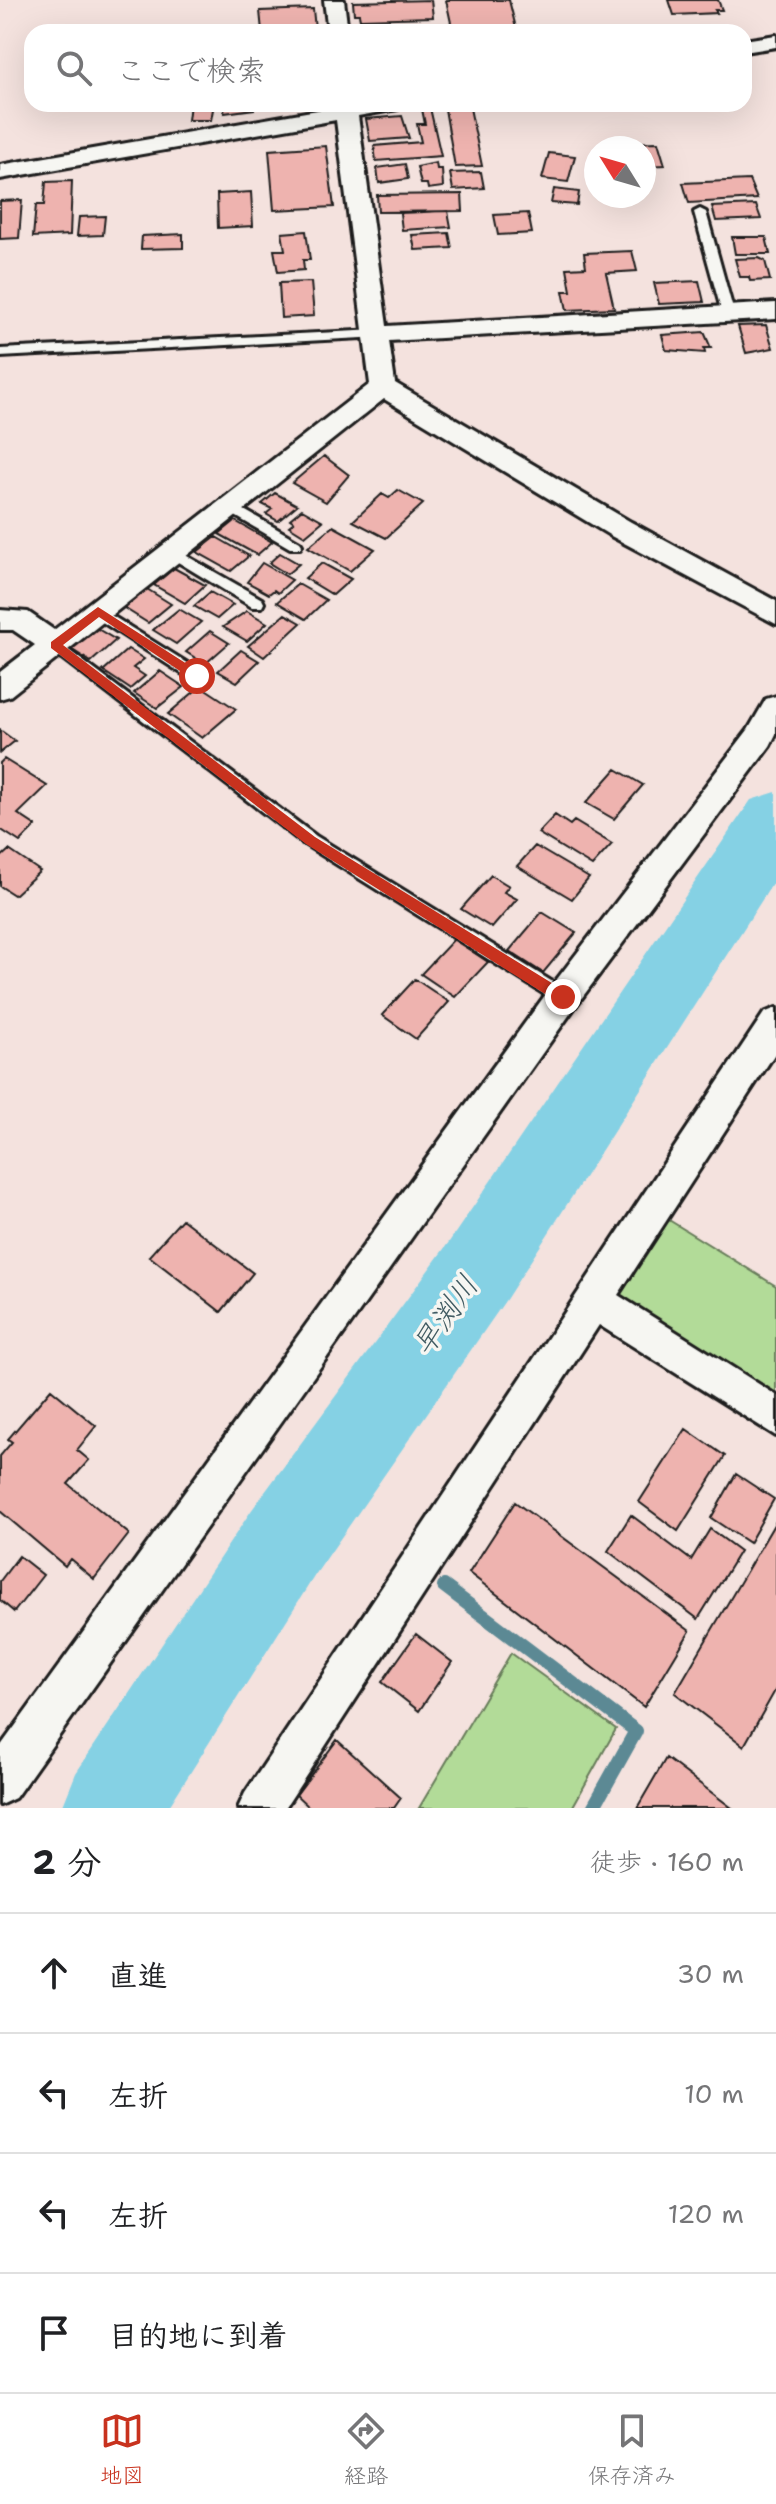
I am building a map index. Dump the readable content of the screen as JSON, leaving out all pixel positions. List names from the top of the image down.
{
  "water": ["早渕川"],
  "north": "top left",
  "page": {
    "search": "ここで検索",
    "heading": ["2 分", "徒歩 · 160 m"],
    "list": [
      ["直進", "30 m"],
      ["左折", "10 m"],
      ["左折", "120 m"],
      "目的地に到着"
    ],
    "nav": ["地図", "経路", "保存済み"]
  }
}
